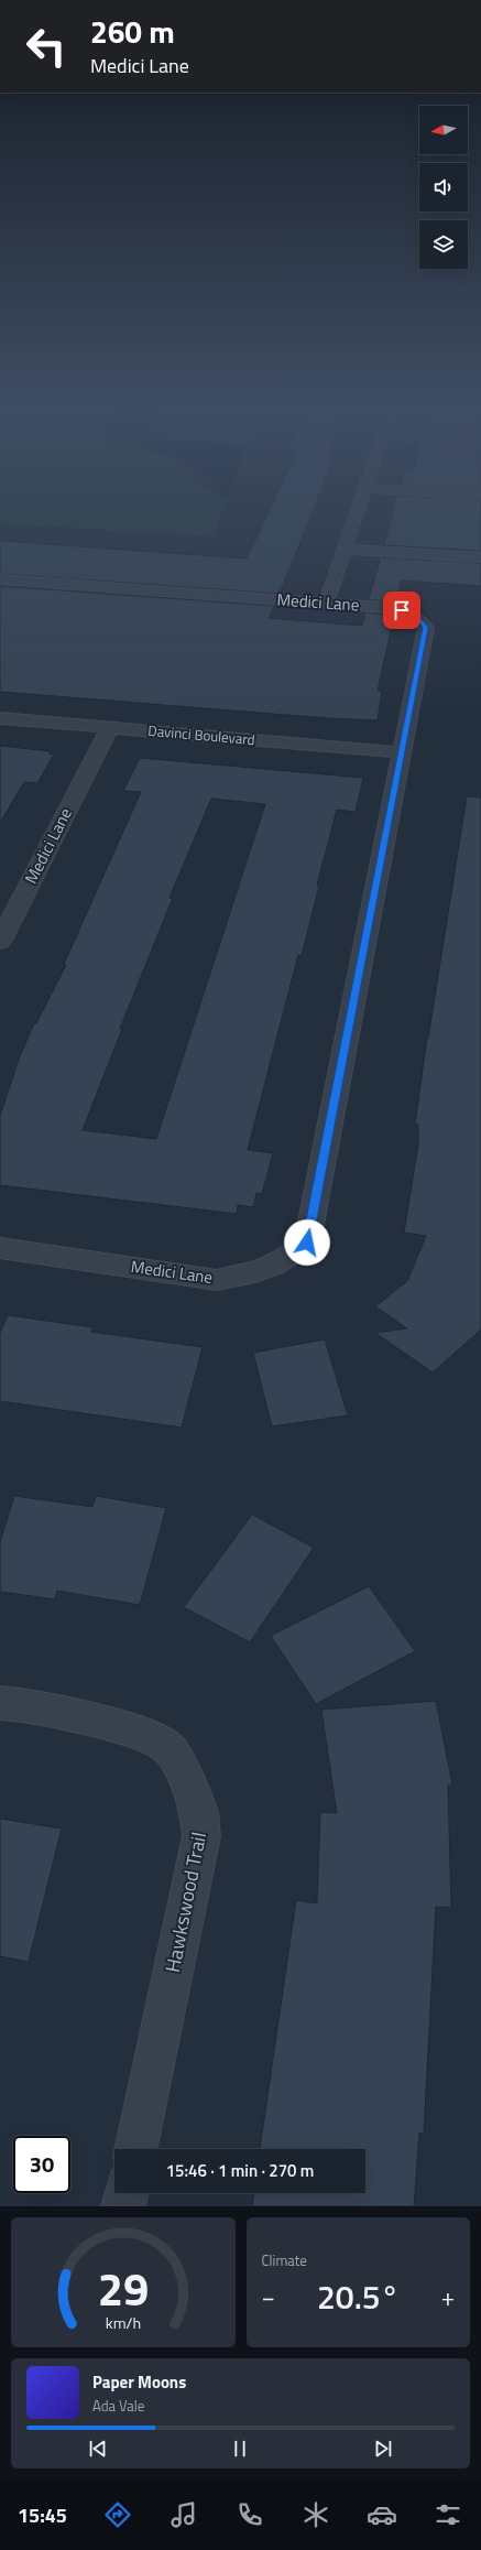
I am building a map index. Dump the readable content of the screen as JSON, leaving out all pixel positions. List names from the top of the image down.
{
  "streets": {
    "street": ["Medici Lane", "Davinci Boulevard", "Hawkswood Trail"]
  },
  "crossings": [
    ["Medici Lane", "Davinci Boulevard"]
  ],
  "north": "left",
  "page": {
    "turn": ["260 m", "Medici Lane"],
    "limit": "30",
    "trip": "15:46 · 1 min · 270 m",
    "tile": "Climate",
    "heat": ["−", "20.5°", "+"],
    "song": ["Paper Moons", "Ada Vale"],
    "tabs": "15:45",
    "gauge": ["29", "km/h"]
  }
}
